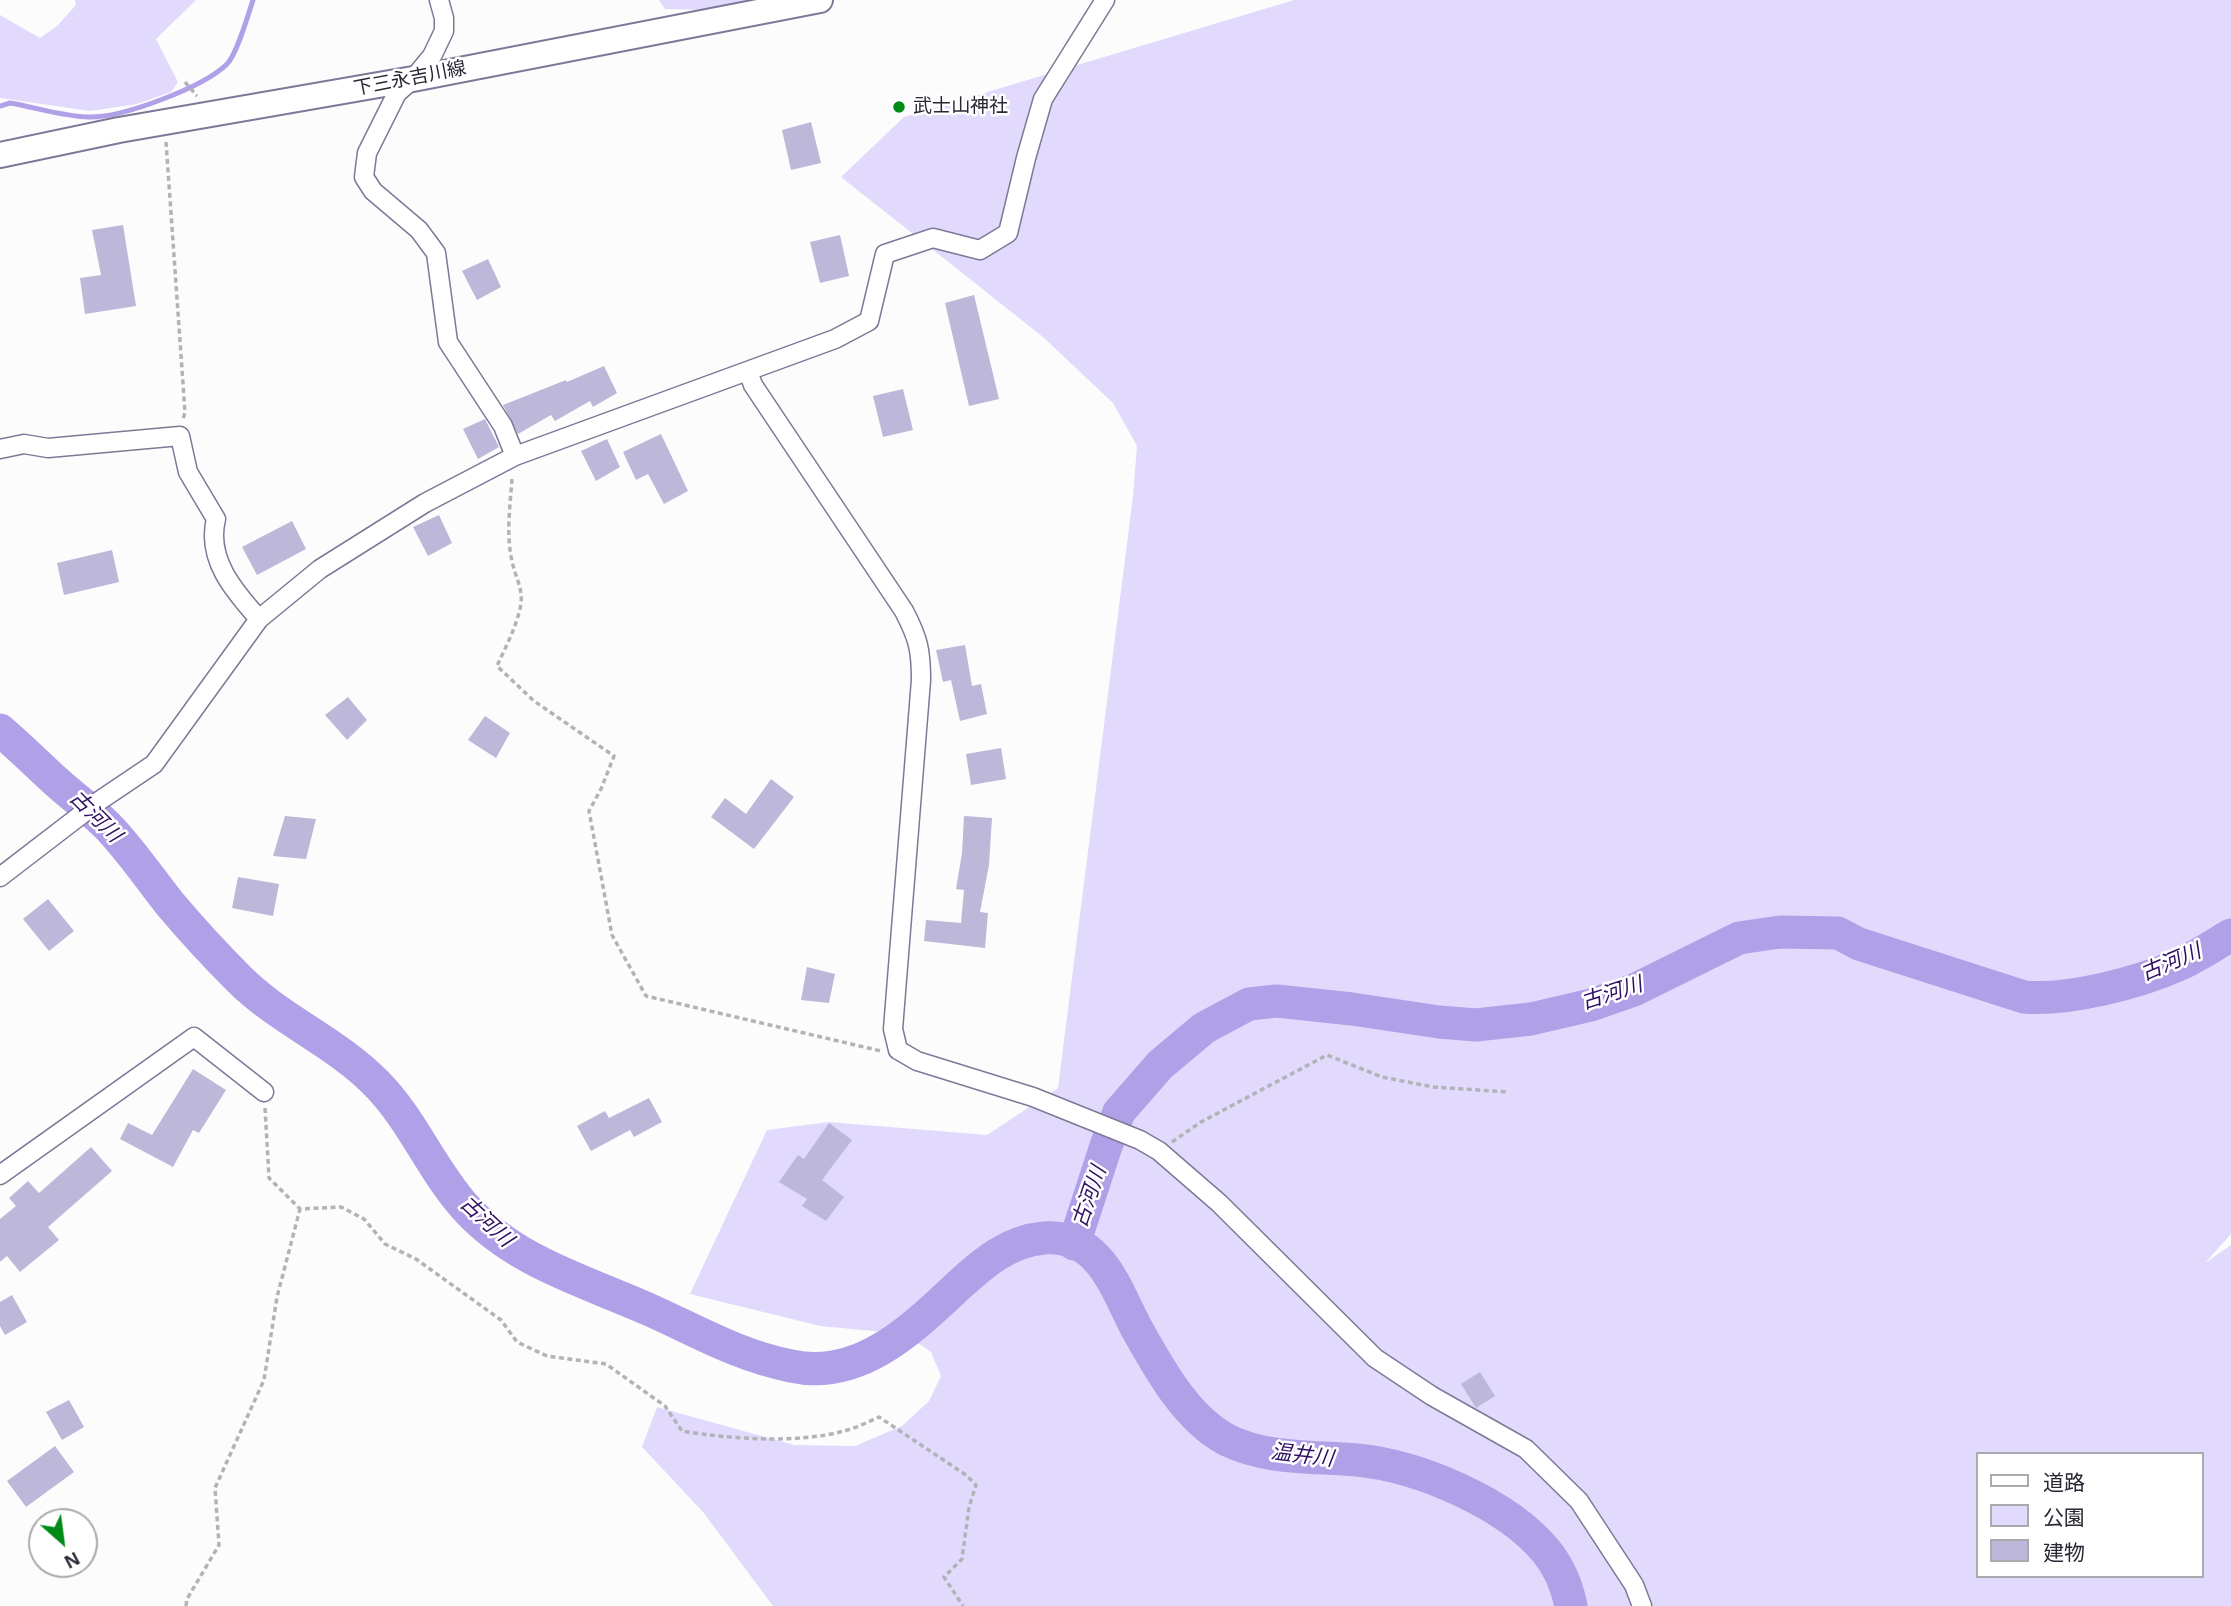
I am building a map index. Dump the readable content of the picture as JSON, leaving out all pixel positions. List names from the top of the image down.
{
  "streets": {
    "main road": ["下三永吉川線"]
  },
  "water": ["古河川", "温井川"],
  "places": ["武士山神社"],
  "legend": ["道路", "公園", "建物"],
  "north": "bottom right"
}
